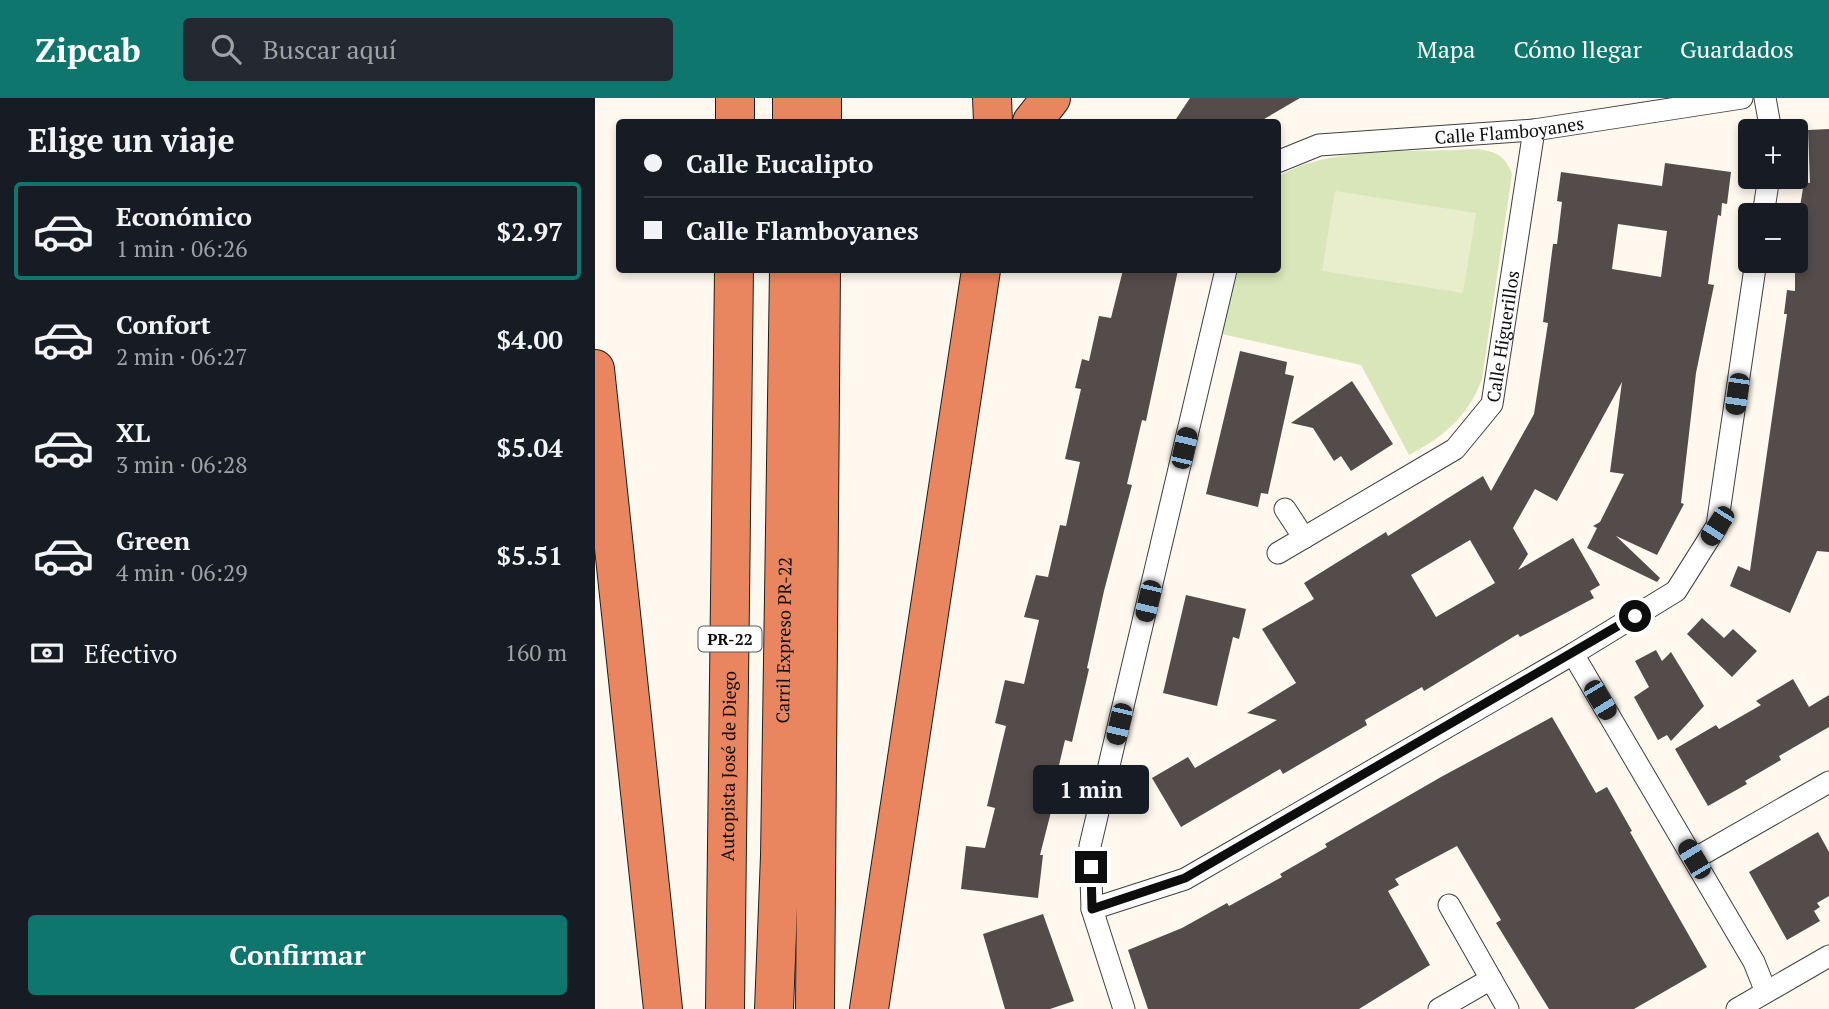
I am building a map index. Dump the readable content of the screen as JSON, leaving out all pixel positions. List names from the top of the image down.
{
  "streets": {
    "highway": ["PR-22", "Carril Expreso PR-22", "Autopista José de Diego"],
    "street": ["Calle Flamboyanes", "Calle Higuerillos"]
  },
  "crossings": [
    ["Calle Flamboyanes", "Calle Higuerillos"]
  ],
  "page": {
    "header": "Zipcab",
    "search": "Buscar aquí",
    "nav": ["Mapa", "Cómo llegar", "Guardados"],
    "heading": "Elige un viaje",
    "map_buttons": ["+", "−"],
    "banner": ["Calle Eucalipto", "Calle Flamboyanes"],
    "list": [
      {
        "name": "Económico",
        "note": "1 min · 06:26",
        "value": "$2.97"
      },
      {
        "name": "Confort",
        "note": "2 min · 06:27",
        "value": "$4.00"
      },
      {
        "name": "XL",
        "note": "3 min · 06:28",
        "value": "$5.04"
      },
      {
        "name": "Green",
        "note": "4 min · 06:29",
        "value": "$5.51"
      }
    ],
    "pay": ["Efectivo", "160 m"],
    "bubble": "1 min",
    "buttons": "Confirmar"
  }
}
